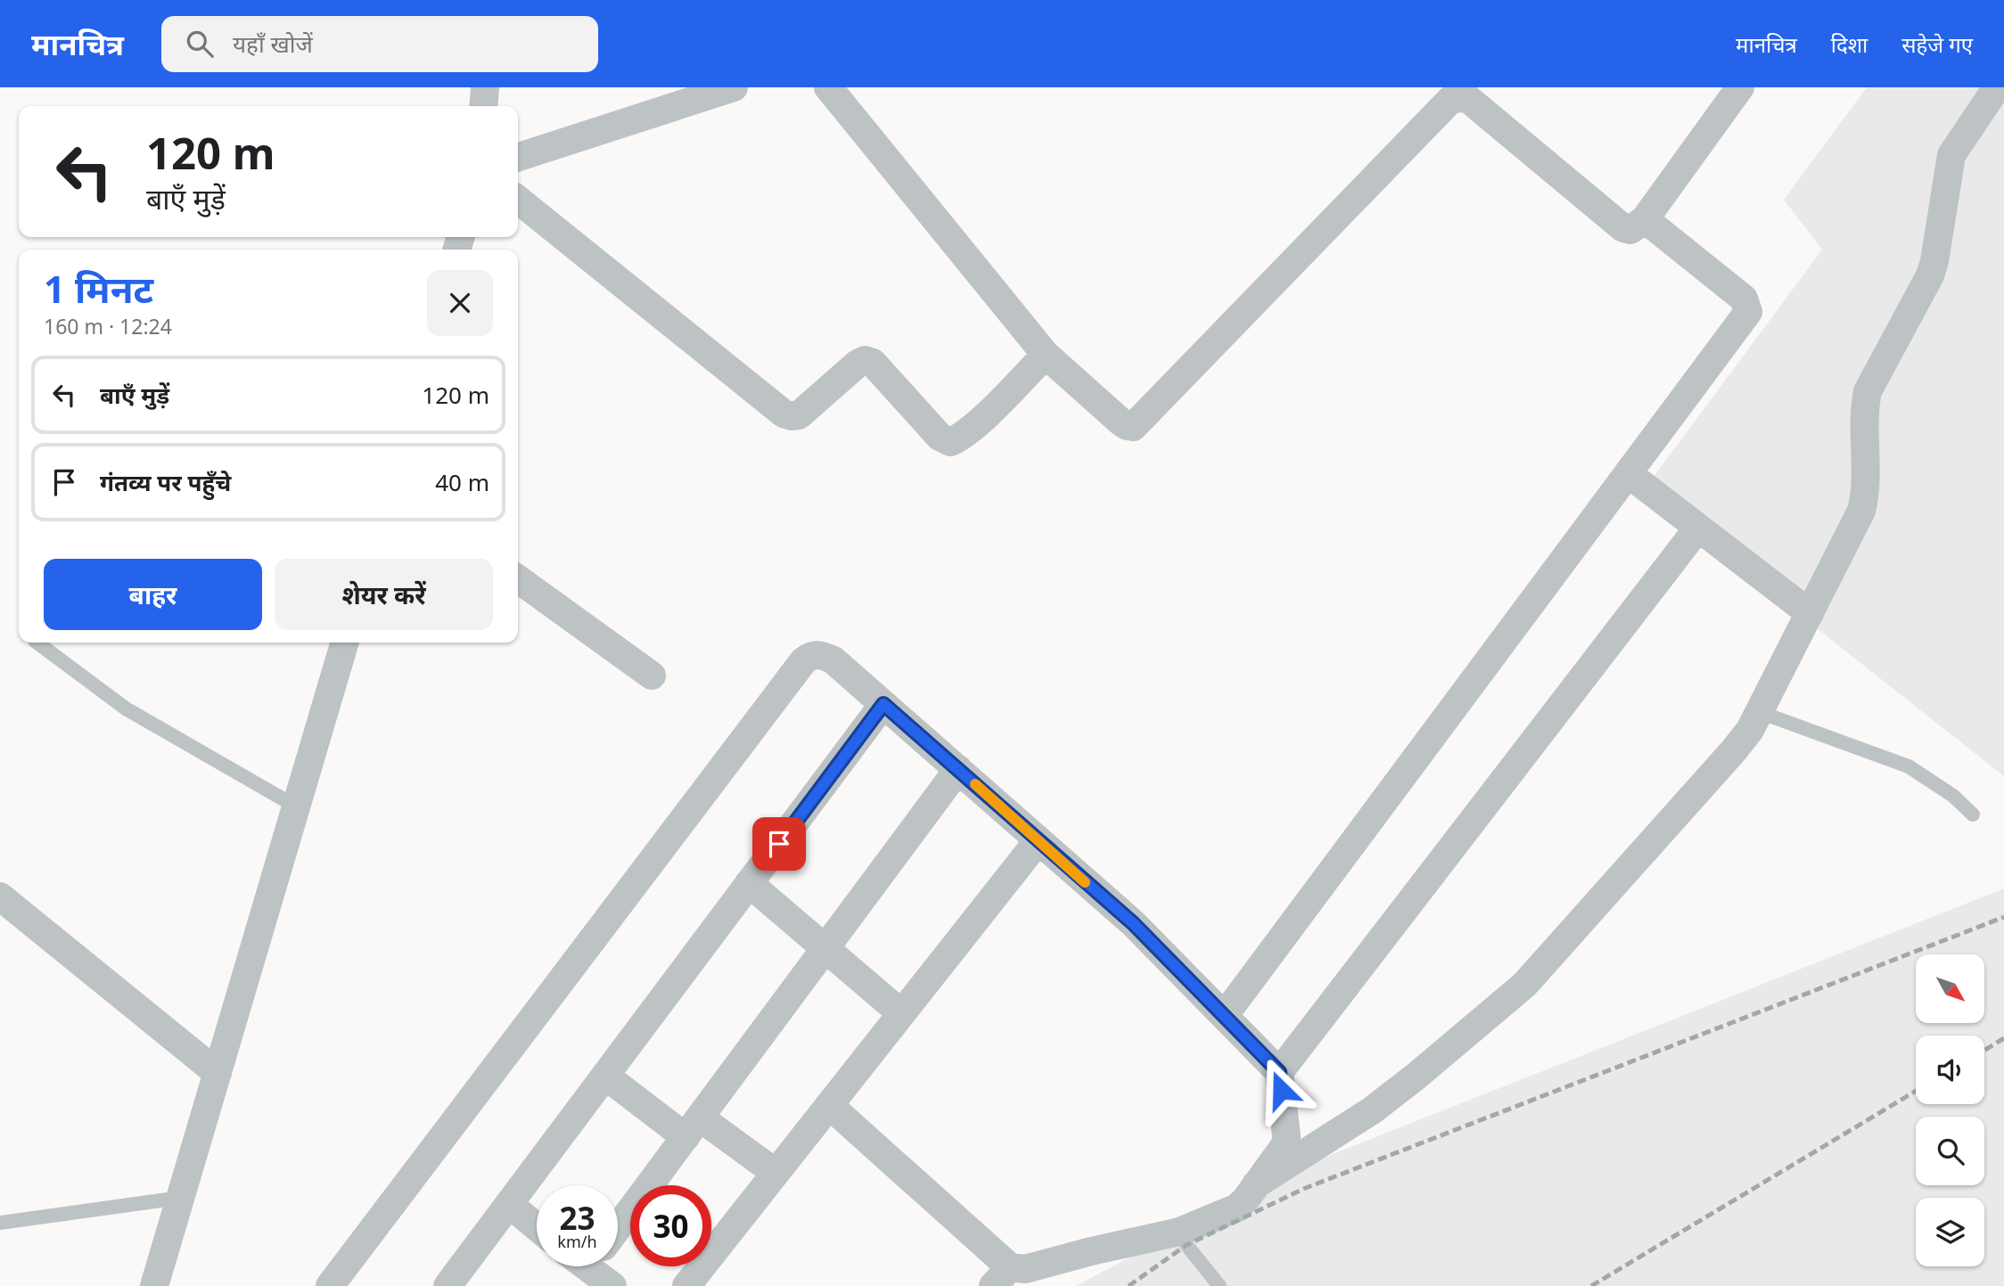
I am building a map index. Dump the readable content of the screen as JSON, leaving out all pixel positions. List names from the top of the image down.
{
  "north": "bottom right",
  "page": {
    "header": "मानचित्र",
    "search": "यहाँ खोजें",
    "nav": ["मानचित्र", "दिशा", "सहेजे गए"],
    "turn": ["120 m", "बाएँ मुड़ें"],
    "heading": ["1 मिनट", "160 m · 12:24"],
    "list": [
      {
        "name": "बाएँ मुड़ें",
        "value": "120 m"
      },
      {
        "name": "गंतव्य पर पहुँचे",
        "value": "40 m"
      }
    ],
    "buttons": ["बाहर", "शेयर करें"],
    "speed": "23 km/h",
    "limit": "30"
  }
}
